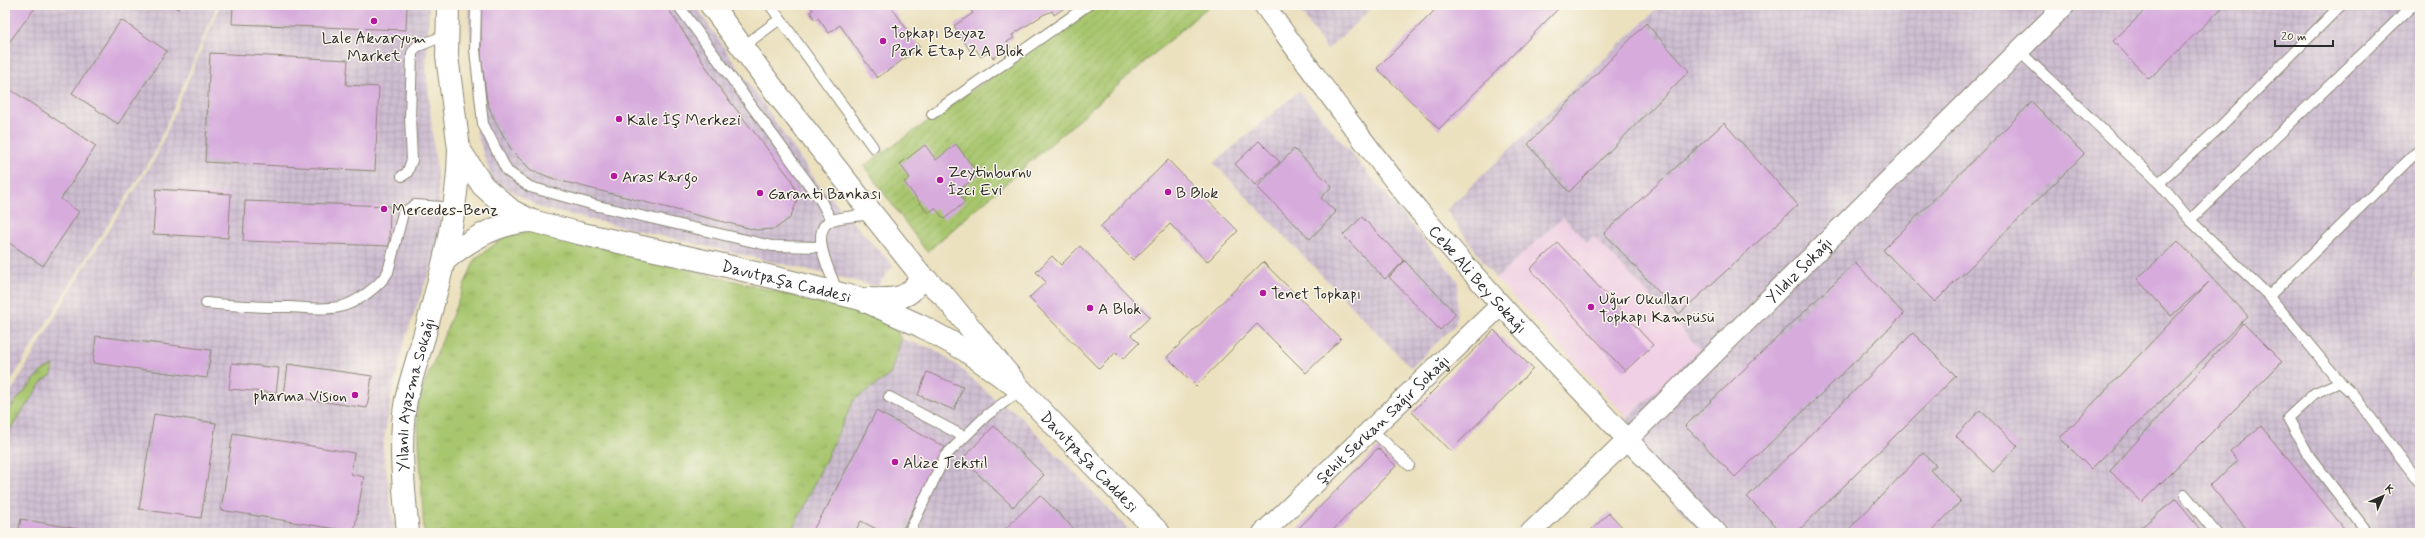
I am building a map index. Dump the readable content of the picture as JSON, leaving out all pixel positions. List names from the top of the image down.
{
  "streets": {
    "main road": ["Davutpaşa Caddesi", "Yılanlı Ayazma Sokağı"],
    "street": ["Yıldız Sokağı", "Cebe Ali Bey Sokağı", "Şehit Serkan Sağır Sokağı"]
  },
  "crossings": [
    ["Yıldız Sokağı", "Cebe Ali Bey Sokağı"],
    ["Cebe Ali Bey Sokağı", "Şehit Serkan Sağır Sokağı"]
  ],
  "places": [
    "Lale Akvaryum Market",
    "Topkapı Beyaz Park Etap 2 A Blok",
    "Kale İş Merkezi",
    "Aras Kargo",
    "Zeytinburnu İzci Evi",
    "B Blok",
    "Garanti Bankası",
    "Mercedes-Benz",
    "Tenet Topkapı",
    "Uğur Okulları Topkapı Kampüsü",
    "A Blok",
    "pharma Vision",
    "Alize Tekstil"
  ],
  "scale_bar": "20 m",
  "north": "top right"
}
